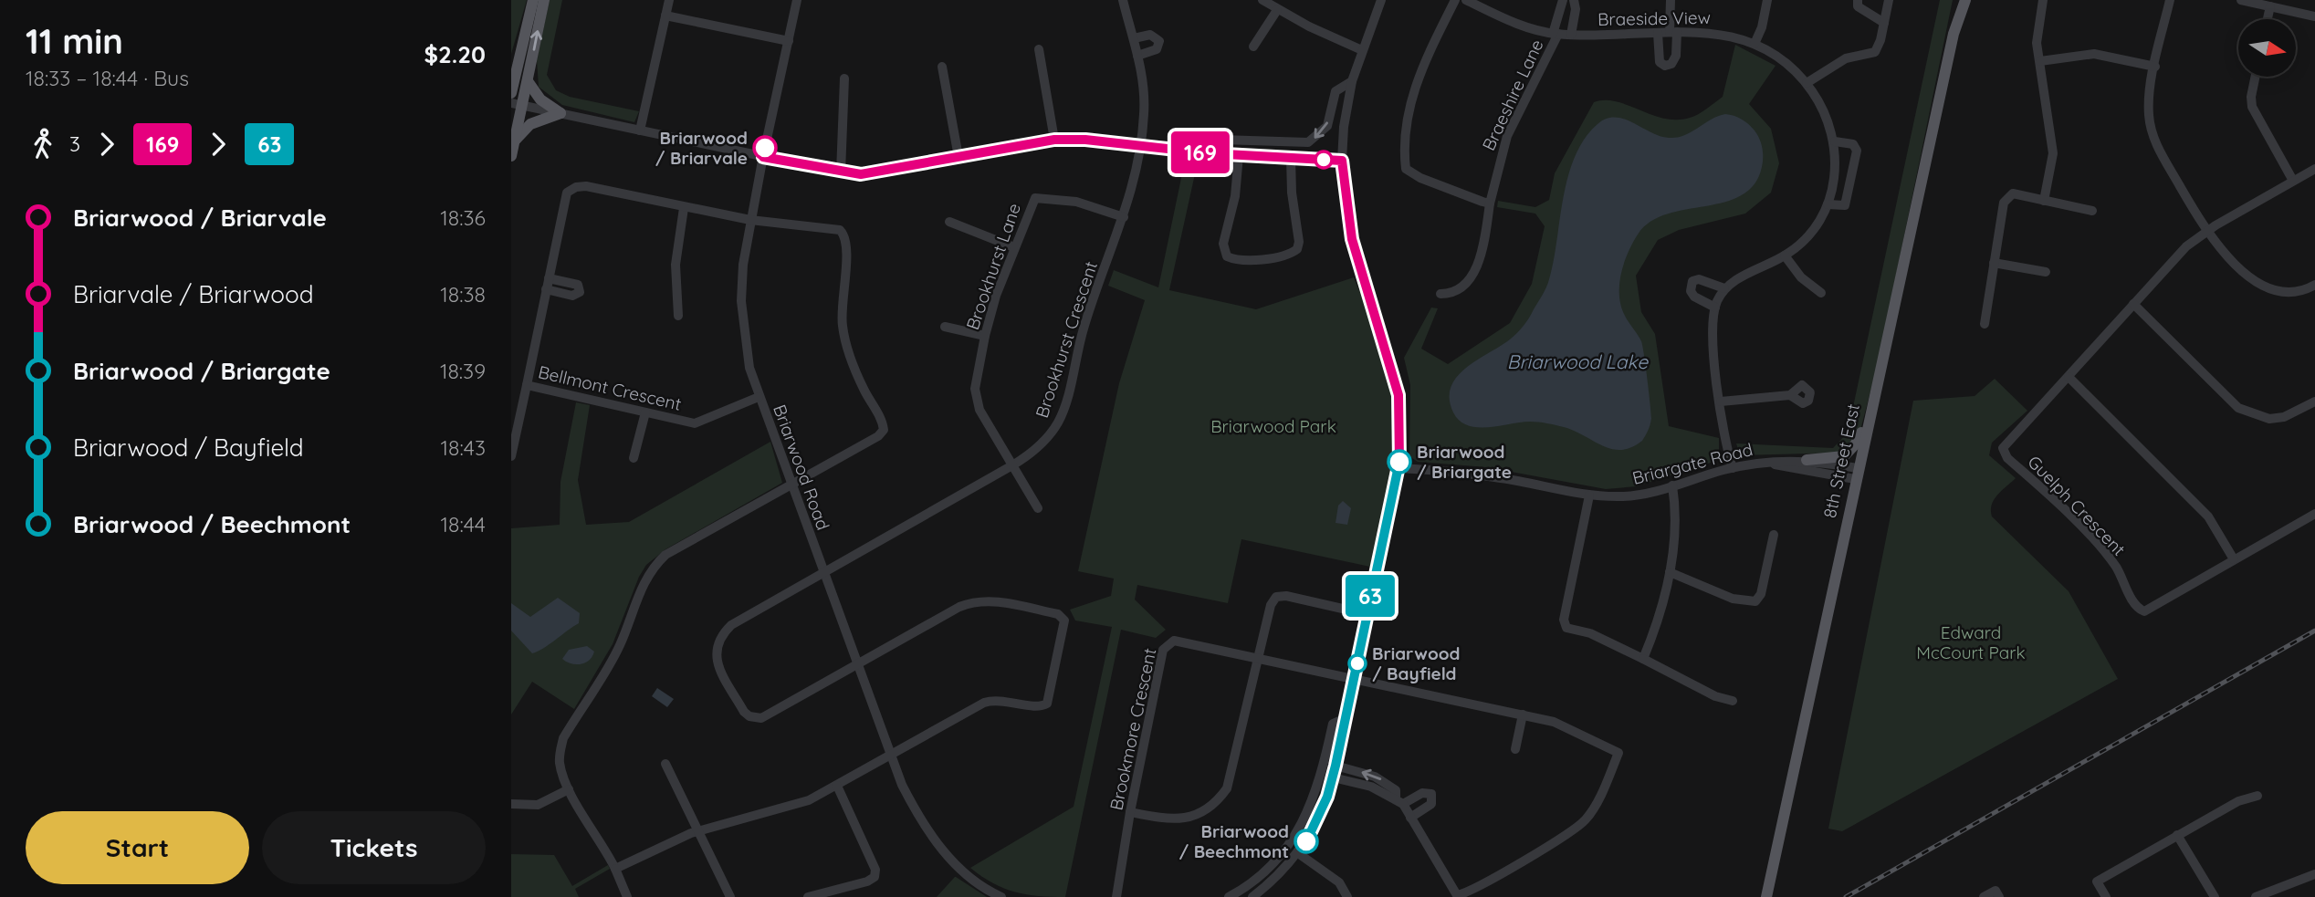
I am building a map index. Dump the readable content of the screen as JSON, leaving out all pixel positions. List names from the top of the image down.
{
  "streets": {
    "main road": ["8th Street East"],
    "street": [
      "Braeside View",
      "Braeshire Lane",
      "Brookhurst Lane",
      "Brookhurst Crescent",
      "Bellmont Crescent",
      "Briargate Road",
      "Briarwood Road",
      "Guelph Crescent",
      "Brookmore Crescent"
    ]
  },
  "crossings": [
    ["Braeside View", "Braeshire Lane"],
    ["Brookhurst Lane", "Brookhurst Crescent"],
    ["Brookhurst Crescent", "Briarwood Road"],
    ["Bellmont Crescent", "Briarwood Road"],
    ["8th Street East", "Briargate Road"]
  ],
  "water": ["Briarwood Lake"],
  "parks": ["Briarwood Park", "Edward McCourt Park"],
  "places": [
    "Briarwood / Briarvale",
    "Briarwood / Briargate",
    "Briarwood / Bayfield",
    "Briarwood / Beechmont"
  ],
  "lines": ["bus line 169", "bus line 63"],
  "north": "right",
  "page": {
    "heading": ["11 min", "18:33 – 18:44 · Bus", "$2.20"],
    "on_map": ["169", "63"],
    "legs": ["3", "169", "63"],
    "list": [
      {
        "name": "Briarwood / Briarvale",
        "value": "18:36"
      },
      {
        "name": "Briarvale / Briarwood",
        "value": "18:38"
      },
      {
        "name": "Briarwood / Briargate",
        "value": "18:39"
      },
      {
        "name": "Briarwood / Bayfield",
        "value": "18:43"
      },
      {
        "name": "Briarwood / Beechmont",
        "value": "18:44"
      }
    ],
    "buttons": ["Start", "Tickets"]
  }
}
